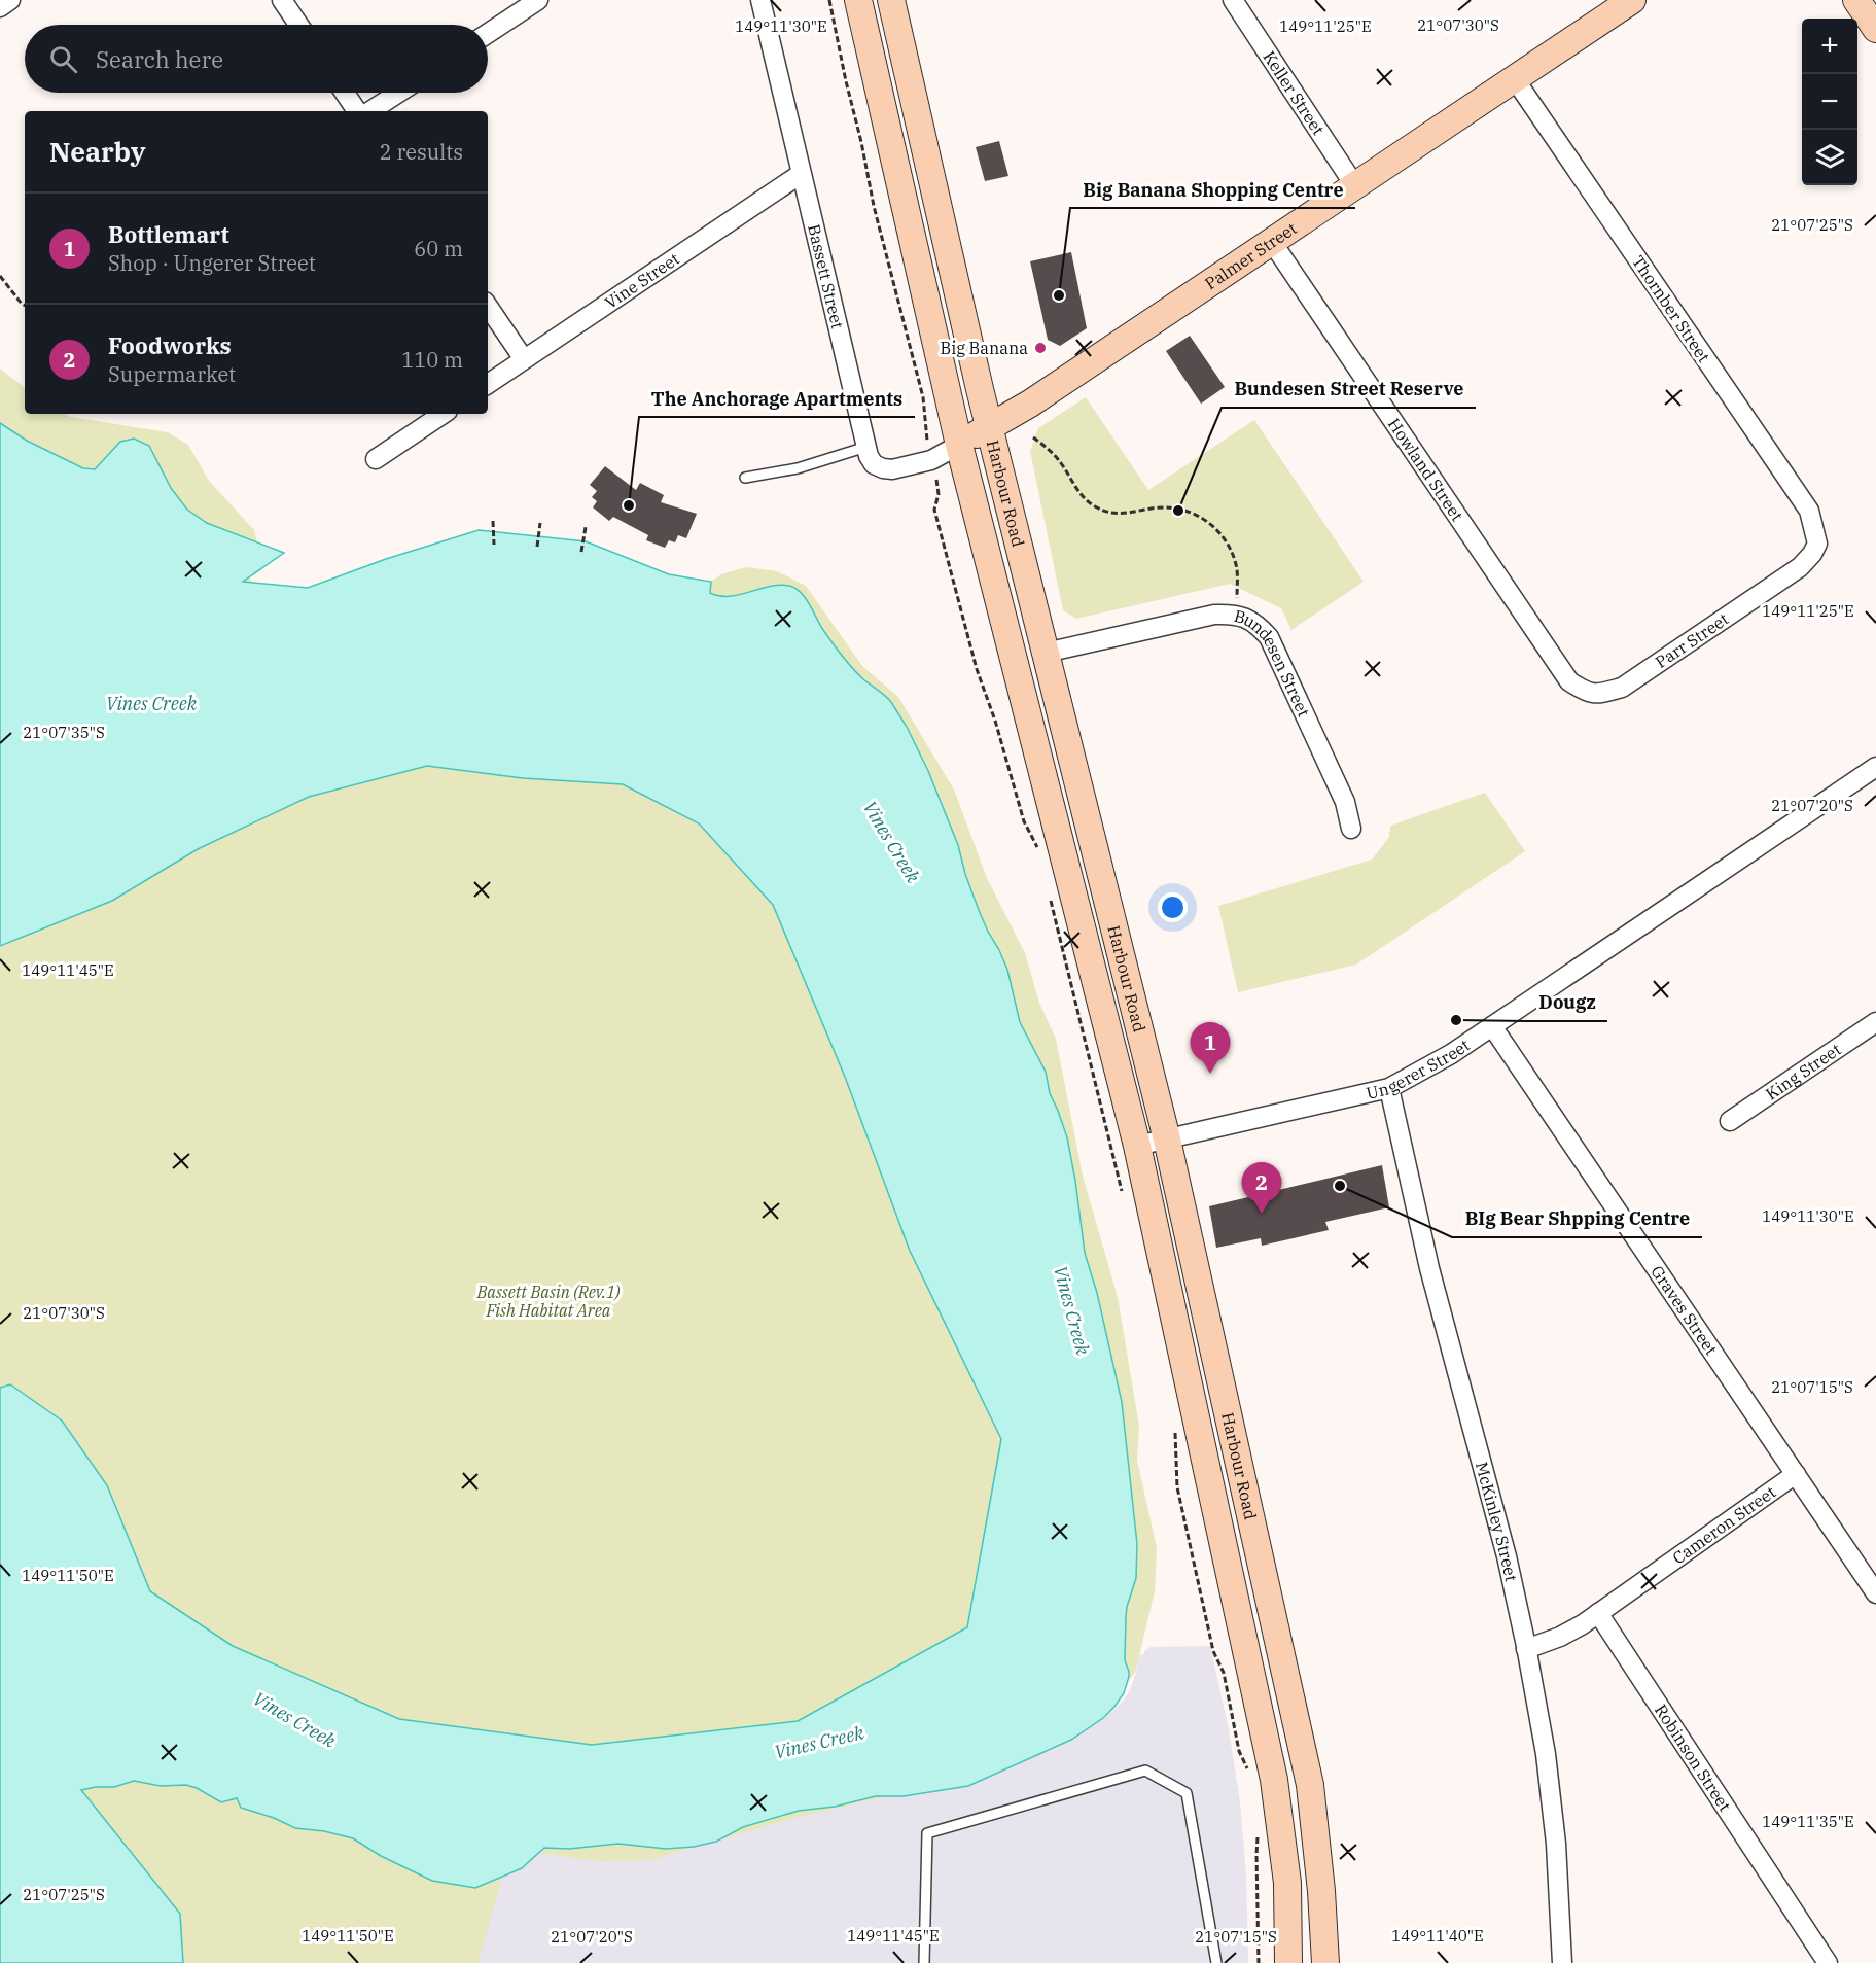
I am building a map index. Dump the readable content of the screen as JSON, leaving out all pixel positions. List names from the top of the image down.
{
  "streets": {
    "main road": ["Palmer Street", "Harbour Road"],
    "street": [
      "Keller Street",
      "Bassett Street",
      "Vine Street",
      "Thornber Street",
      "Howland Street",
      "Parr Street",
      "Bundesen Street",
      "Ungerer Street",
      "King Street",
      "Graves Street",
      "McKinley Street",
      "Cameron Street",
      "Robinson Street"
    ]
  },
  "crossings": [
    ["Keller Street", "Palmer Street"],
    ["Palmer Street", "Bassett Street"],
    ["Palmer Street", "Thornber Street"],
    ["Palmer Street", "Howland Street"],
    ["Palmer Street", "Harbour Road"],
    ["Bassett Street", "Vine Street"],
    ["Bassett Street", "Harbour Road"],
    ["Thornber Street", "Parr Street"],
    ["Howland Street", "Parr Street"],
    ["Harbour Road", "Bundesen Street"],
    ["Harbour Road", "Ungerer Street"],
    ["Ungerer Street", "Graves Street"],
    ["Ungerer Street", "McKinley Street"],
    ["Graves Street", "Cameron Street"],
    ["McKinley Street", "Cameron Street"],
    ["Cameron Street", "Robinson Street"]
  ],
  "water": ["Vines Creek"],
  "parks": ["Bassett Basin (Rev.1) Fish Habitat Area"],
  "places": [
    "Big Banana Shopping Centre",
    "Big Banana",
    "The Anchorage Apartments",
    "Bundesen Street Reserve",
    "Dougz",
    "BIg Bear Shpping Centre"
  ],
  "page": {
    "map_buttons": ["+", "−"],
    "search": "Search here",
    "heading": ["Nearby", "2 results"],
    "list": [
      {
        "mark": "1",
        "name": "Bottlemart",
        "note": "Shop · Ungerer Street",
        "value": "60 m"
      },
      {
        "mark": "2",
        "name": "Foodworks",
        "note": "Supermarket",
        "value": "110 m"
      }
    ],
    "pins": ["1", "2"]
  },
  "coordinates": [
    "21°07'30\"S",
    "149°11'30\"E",
    "149°11'25\"E",
    "21°07'25\"S",
    "21°07'35\"S",
    "21°07'20\"S",
    "149°11'45\"E",
    "21°07'15\"S",
    "149°11'50\"E",
    "149°11'35\"E",
    "149°11'40\"E"
  ]
}
